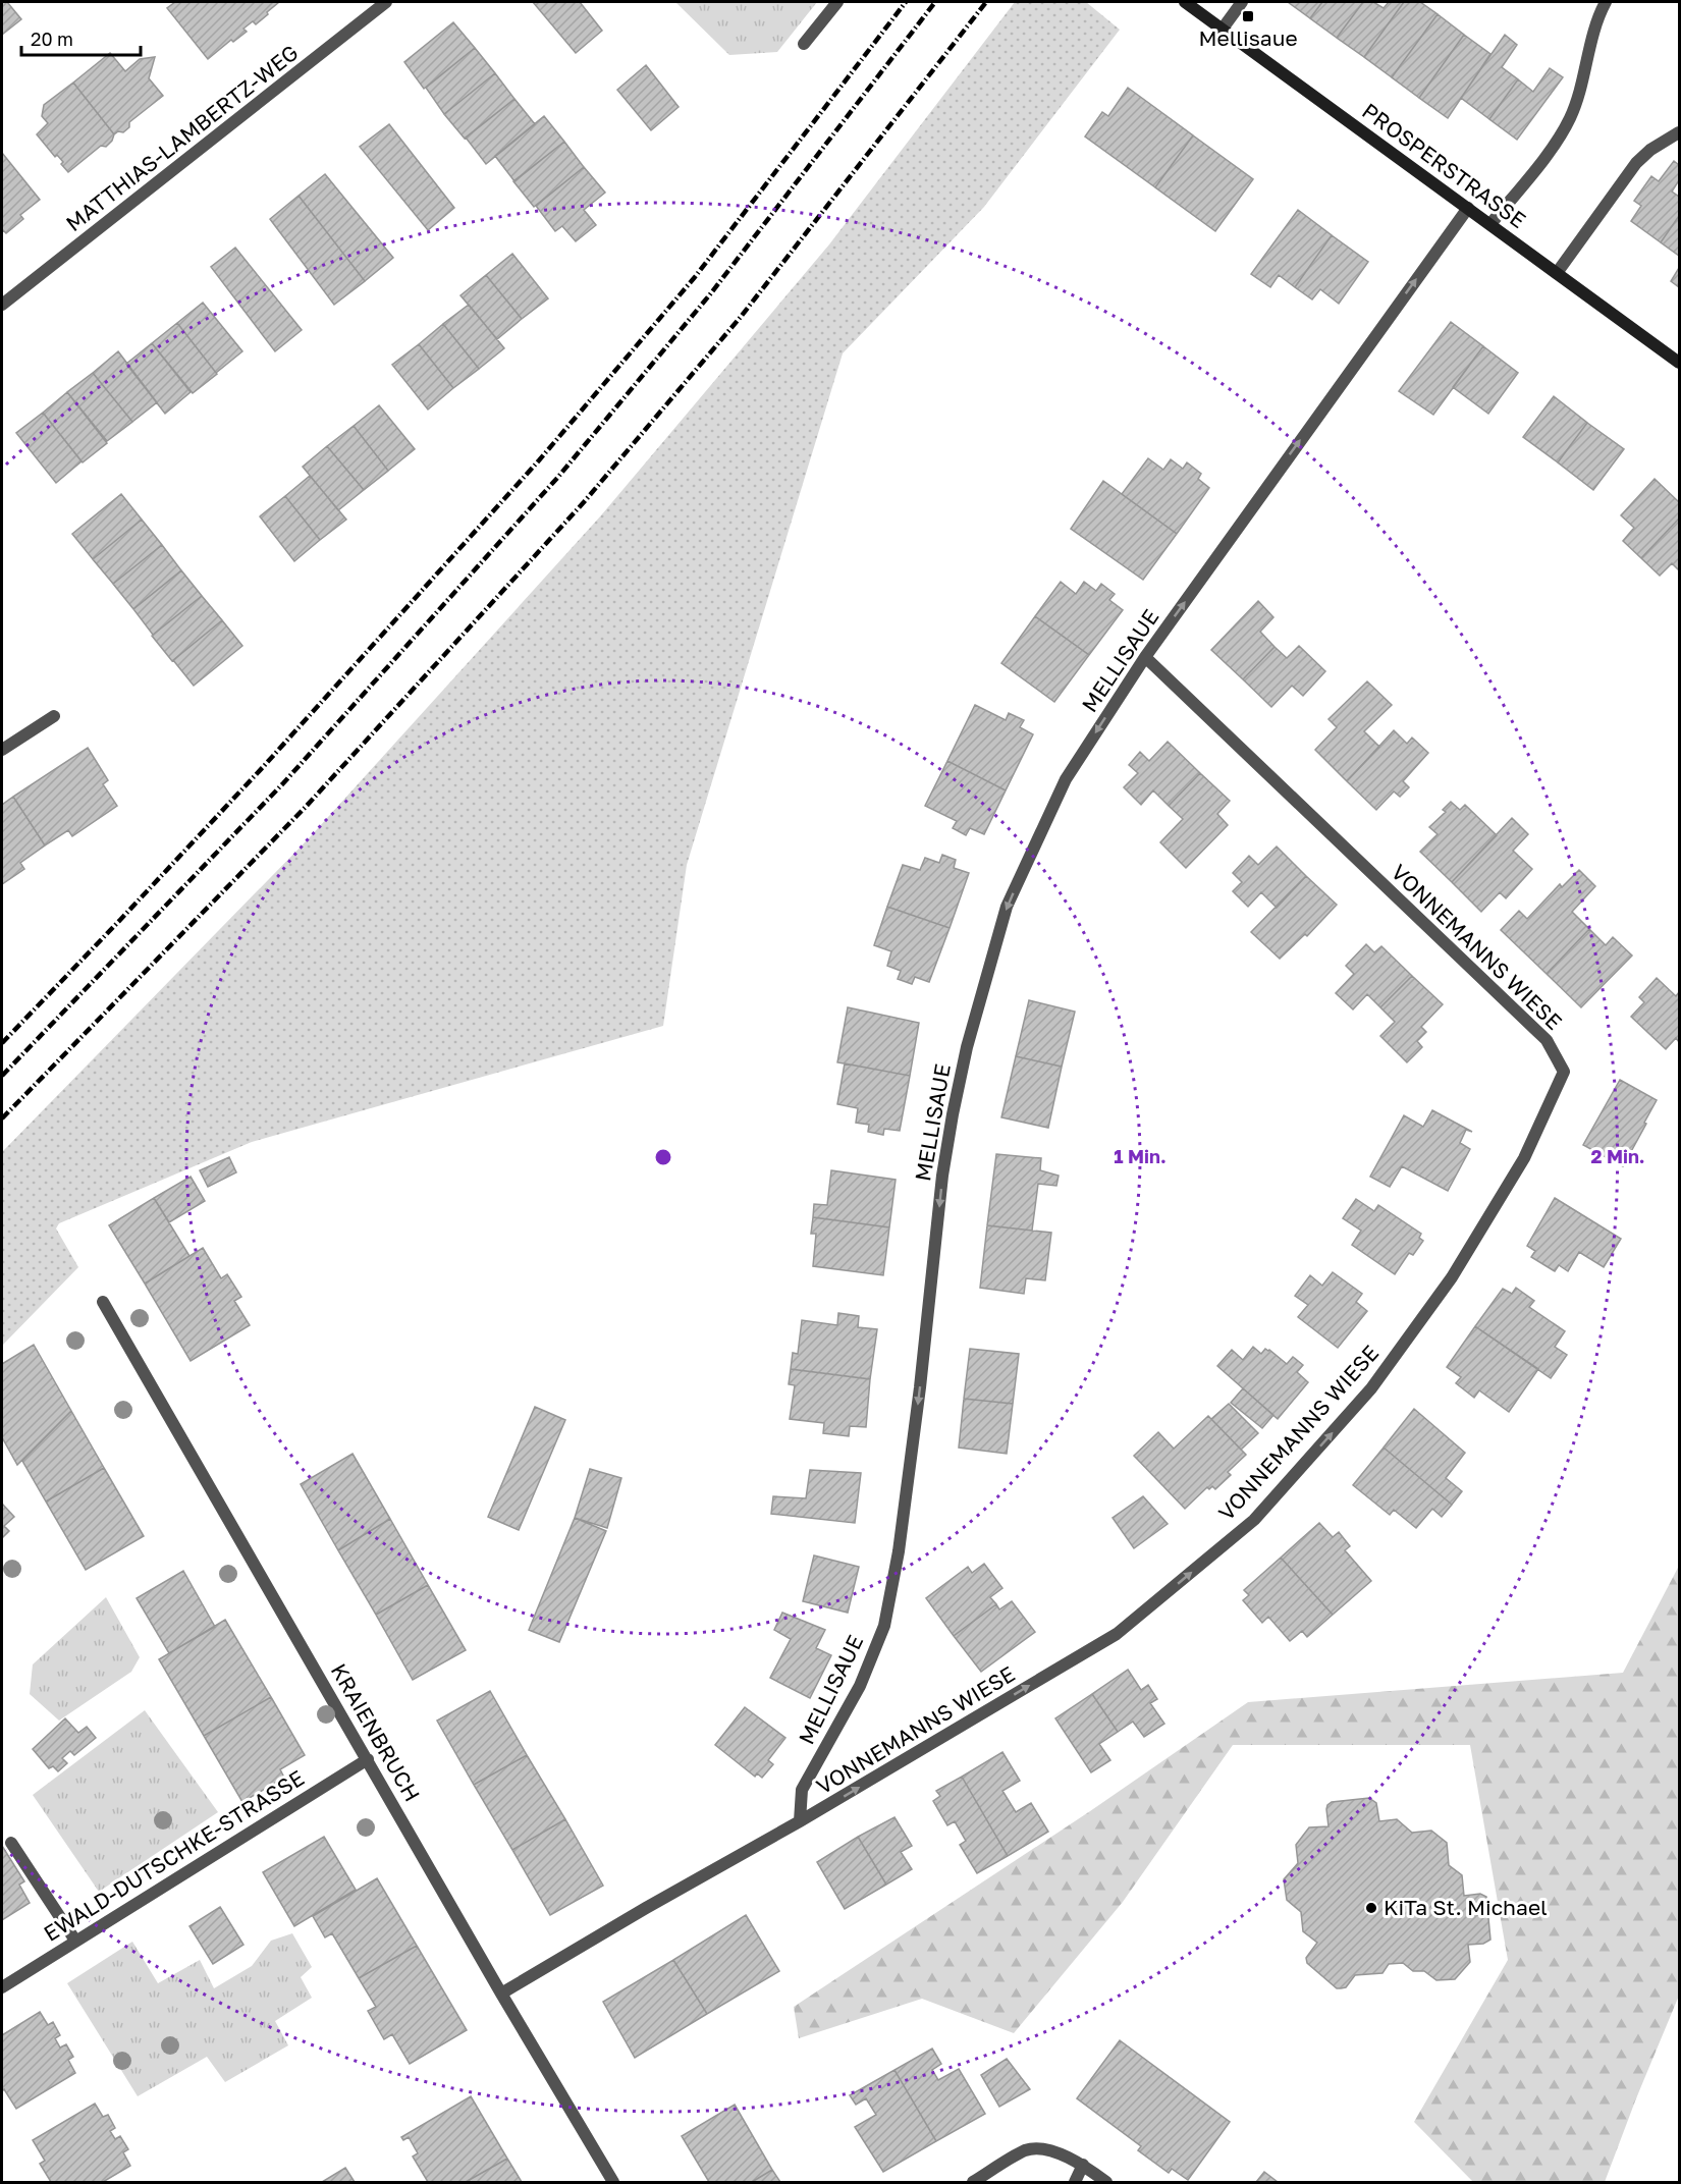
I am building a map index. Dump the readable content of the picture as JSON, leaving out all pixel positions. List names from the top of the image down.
{
  "streets": {
    "main road": ["PROSPERSTRASSE"],
    "street": [
      "MATTHIAS-LAMBERTZ-WEG",
      "MELLISAUE",
      "VONNEMANNS WIESE",
      "KRAIENBRUCH",
      "EWALD-DUTSCHKE-STRASSE"
    ]
  },
  "crossings": [
    ["PROSPERSTRASSE", "MELLISAUE"],
    ["MELLISAUE", "VONNEMANNS WIESE"],
    ["KRAIENBRUCH", "EWALD-DUTSCHKE-STRASSE"]
  ],
  "places": {
    "transit": ["Mellisaue"],
    "other": ["KiTa St. Michael"]
  },
  "scale_bar": "20 m",
  "rings": ["1 Min.", "2 Min."]
}
